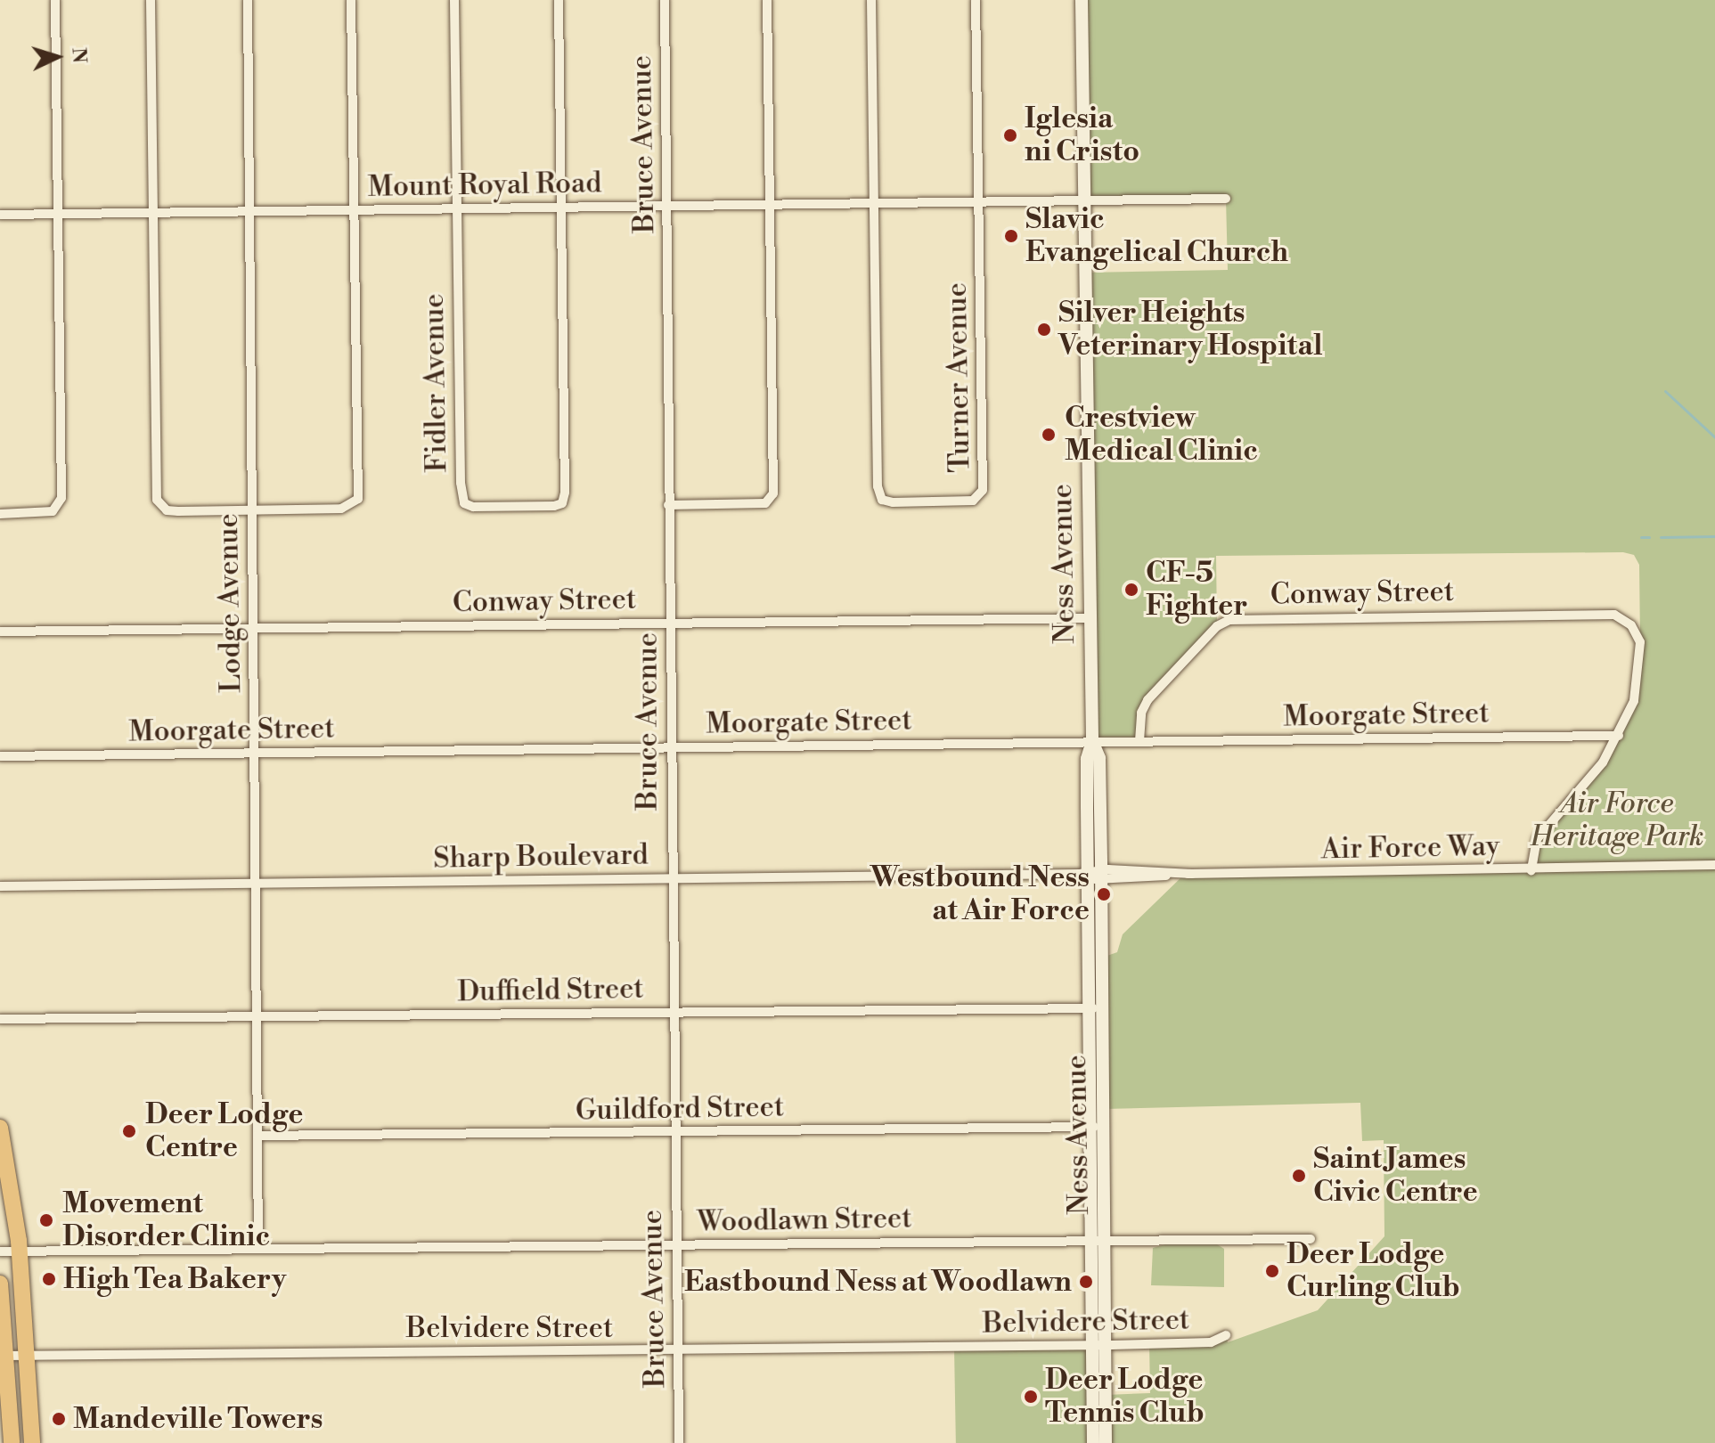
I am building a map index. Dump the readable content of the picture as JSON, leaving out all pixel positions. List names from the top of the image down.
{
  "streets": {
    "main road": ["Ness Avenue"],
    "street": [
      "Bruce Avenue",
      "Mount Royal Road",
      "Turner Avenue",
      "Fidler Avenue",
      "Conway Street",
      "Lodge Avenue",
      "Moorgate Street",
      "Air Force Way",
      "Sharp Boulevard",
      "Duffield Street",
      "Guildford Street",
      "Woodlawn Street",
      "Belvidere Street"
    ]
  },
  "crossings": [
    ["Bruce Avenue", "Mount Royal Road"],
    ["Bruce Avenue", "Conway Street"],
    ["Bruce Avenue", "Moorgate Street"],
    ["Bruce Avenue", "Sharp Boulevard"],
    ["Bruce Avenue", "Duffield Street"],
    ["Bruce Avenue", "Guildford Street"],
    ["Bruce Avenue", "Woodlawn Street"],
    ["Bruce Avenue", "Belvidere Street"],
    ["Mount Royal Road", "Turner Avenue"],
    ["Mount Royal Road", "Fidler Avenue"],
    ["Mount Royal Road", "Ness Avenue"],
    ["Mount Royal Road", "Lodge Avenue"],
    ["Ness Avenue", "Conway Street"],
    ["Ness Avenue", "Moorgate Street"],
    ["Ness Avenue", "Air Force Way"],
    ["Ness Avenue", "Sharp Boulevard"],
    ["Ness Avenue", "Duffield Street"],
    ["Ness Avenue", "Guildford Street"],
    ["Ness Avenue", "Woodlawn Street"],
    ["Ness Avenue", "Belvidere Street"],
    ["Conway Street", "Lodge Avenue"],
    ["Conway Street", "Moorgate Street"],
    ["Lodge Avenue", "Moorgate Street"],
    ["Lodge Avenue", "Sharp Boulevard"],
    ["Lodge Avenue", "Duffield Street"],
    ["Lodge Avenue", "Guildford Street"],
    ["Lodge Avenue", "Woodlawn Street"],
    ["Air Force Way", "Sharp Boulevard"]
  ],
  "parks": ["Air Force Heritage Park"],
  "places": [
    "Iglesia ni Cristo",
    "Slavic Evangelical Church",
    "Silver Heights Veterinary Hospital",
    "Crestview Medical Clinic",
    "CF-5 Fighter",
    "Westbound Ness at Air Force",
    "Deer Lodge Centre",
    "Saint James Civic Centre",
    "Movement Disorder Clinic",
    "Deer Lodge Curling Club",
    "High Tea Bakery",
    "Eastbound Ness at Woodlawn",
    "Deer Lodge Tennis Club",
    "Mandeville Towers"
  ],
  "north": "right"
}
